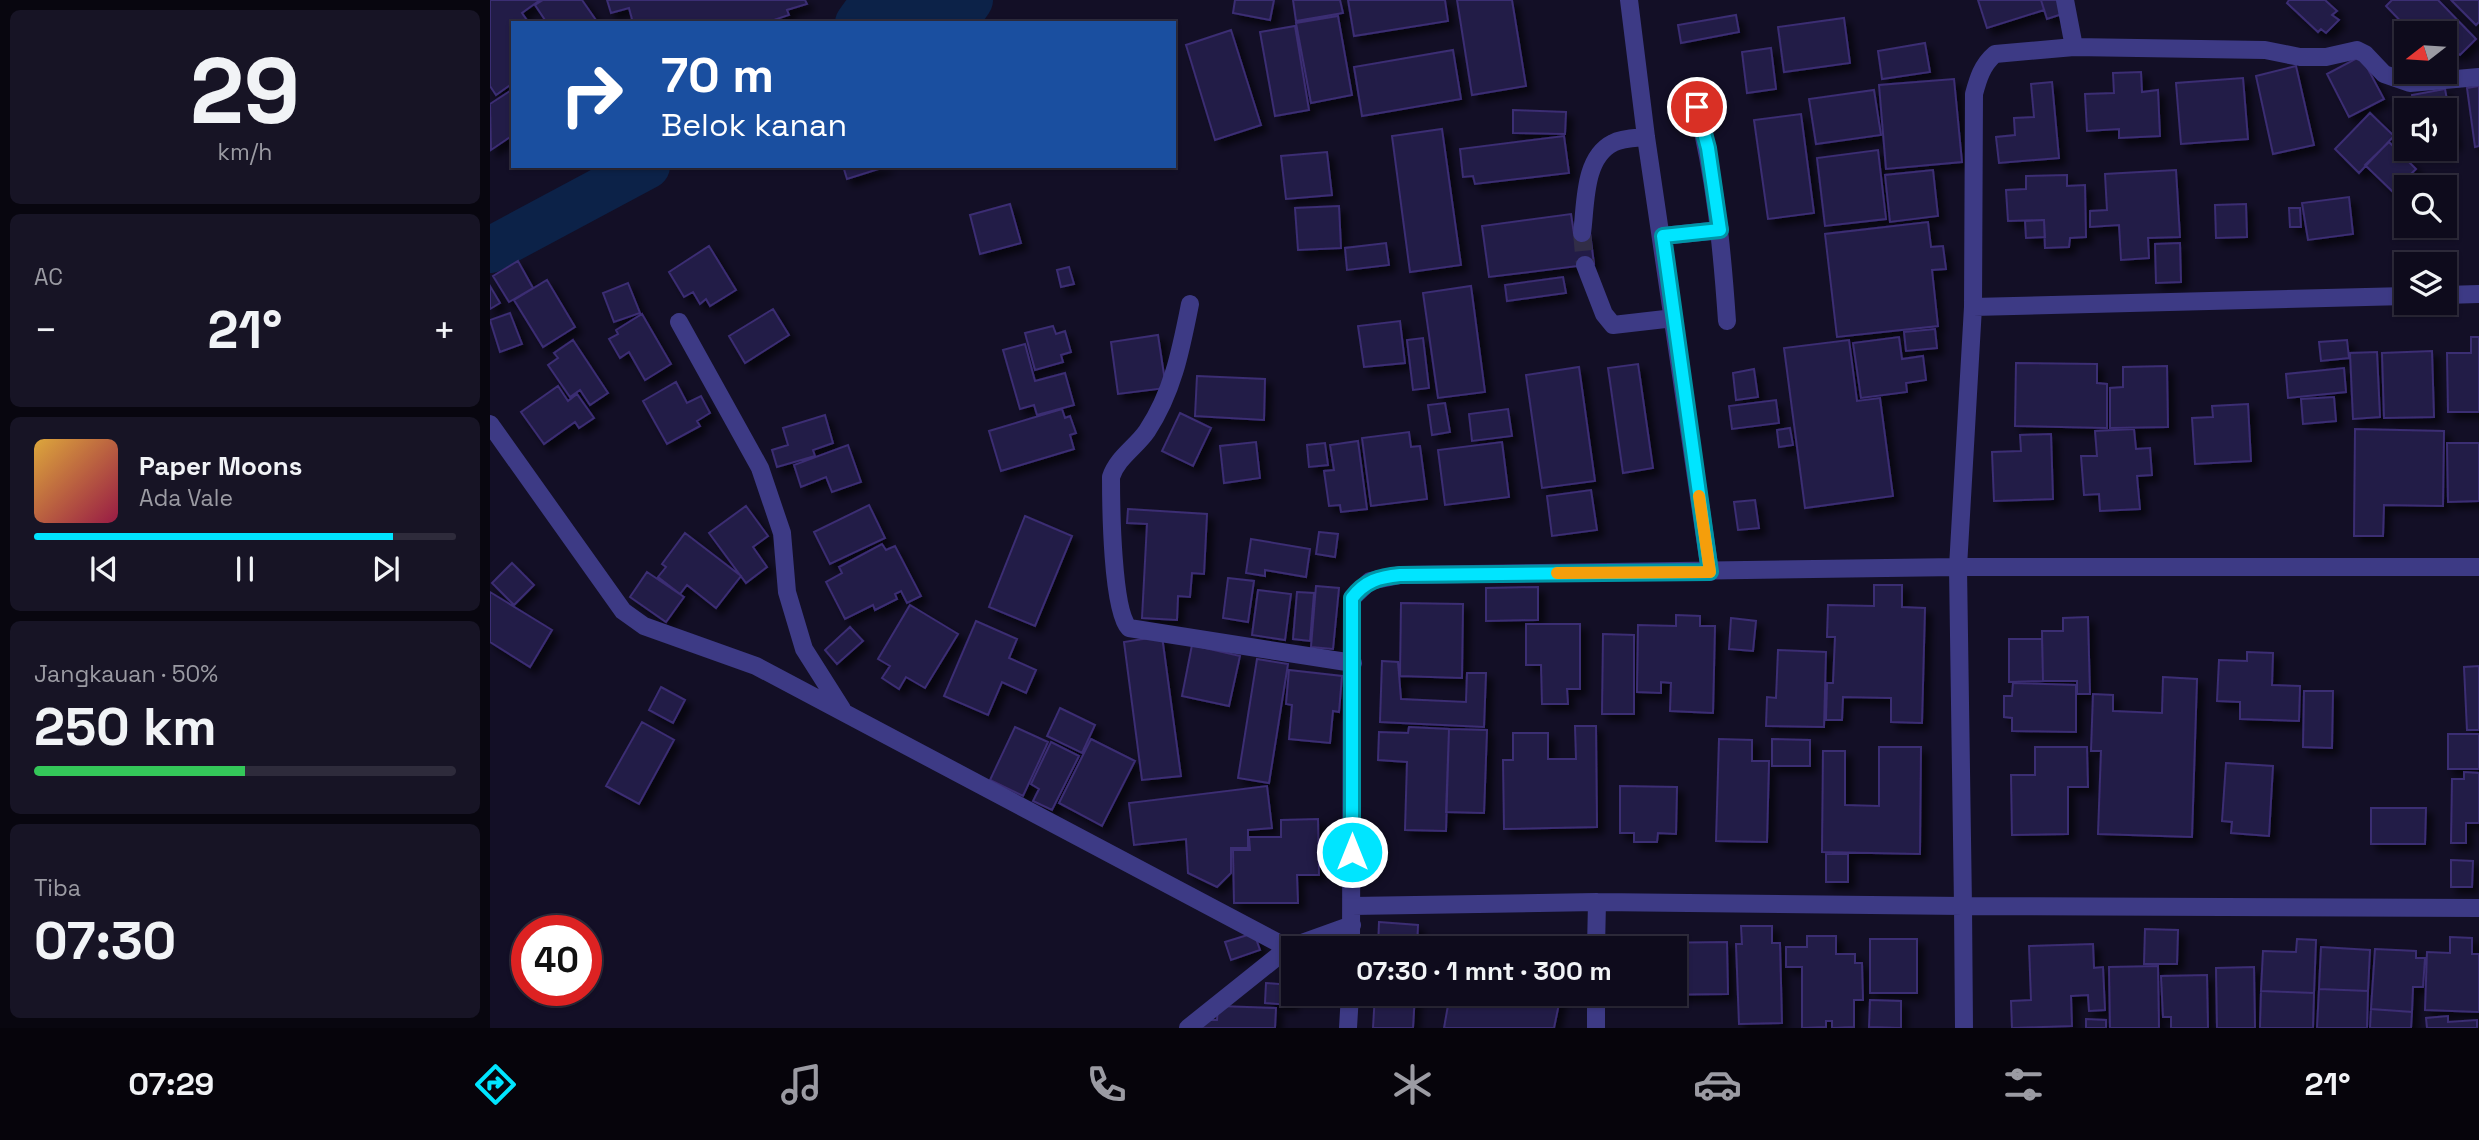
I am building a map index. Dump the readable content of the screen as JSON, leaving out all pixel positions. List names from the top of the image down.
{
  "north": "left",
  "page": {
    "tile": [
      ["29", "km/h"],
      "AC",
      ["Jangkauan · 50%", "250 km"],
      ["Tiba", "07:30"]
    ],
    "turn": ["70 m", "Belok kanan"],
    "heat": ["−", "21°", "+"],
    "song": ["Paper Moons", "Ada Vale"],
    "limit": "40",
    "trip": "07:30 · 1 mnt · 300 m",
    "tabs": ["07:29", "21°"]
  }
}
